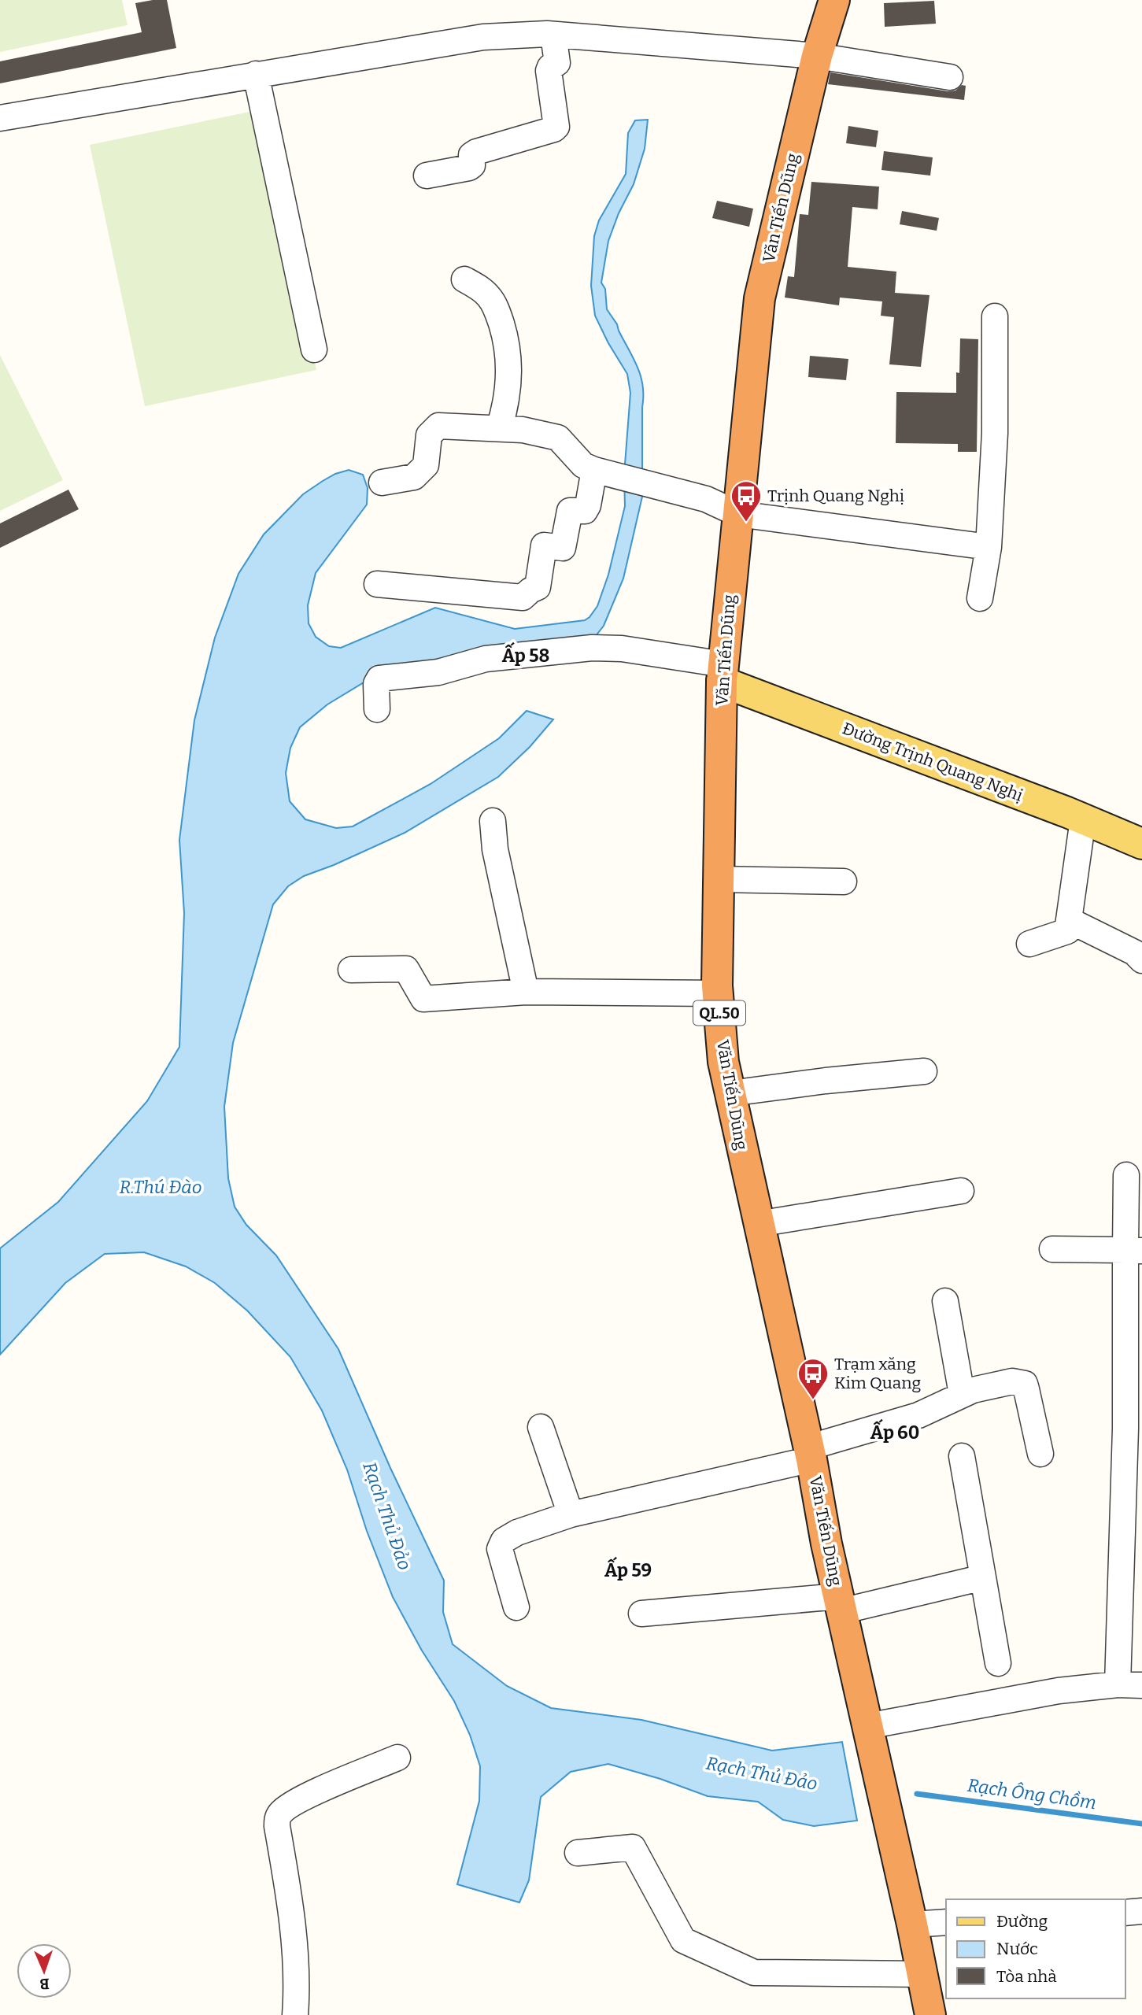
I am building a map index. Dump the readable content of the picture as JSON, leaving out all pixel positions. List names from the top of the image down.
{
  "streets": {
    "highway": ["Văn Tiến Dũng", "QL.50"],
    "main road": ["Đường Trịnh Quang Nghị"]
  },
  "crossings": [
    ["Văn Tiến Dũng", "Đường Trịnh Quang Nghị"]
  ],
  "districts": ["Ấp 58", "Ấp 60", "Ấp 59"],
  "water": ["R.Thú Đào", "Rạch Thủ Đảo", "Rạch Ông Chồm"],
  "places": {
    "bus stop": ["Trịnh Quang Nghị", "Trạm xăng Kim Quang"]
  },
  "legend": ["Đường", "Nước", "Tòa nhà"],
  "north": "bottom"
}
